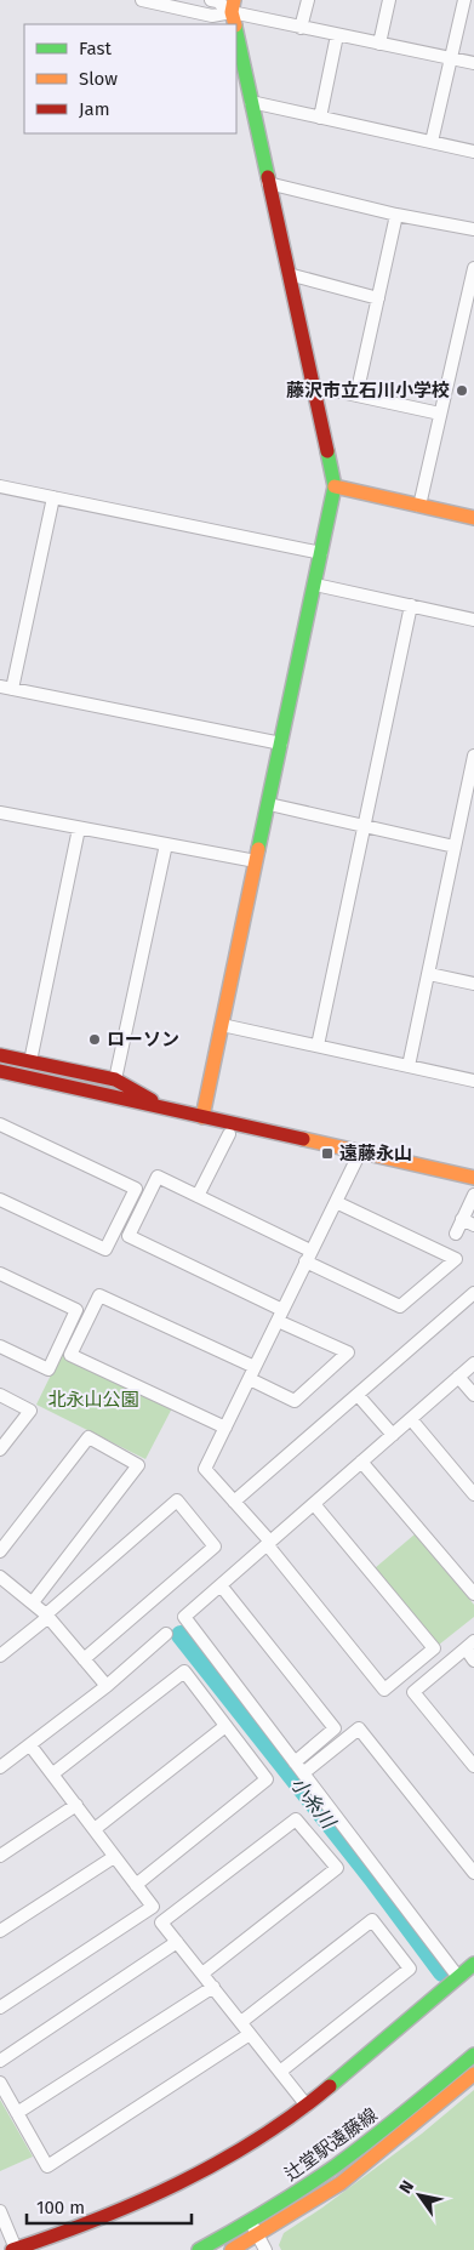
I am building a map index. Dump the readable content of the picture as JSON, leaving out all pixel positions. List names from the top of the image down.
{
  "streets": {
    "street": ["辻堂駅遠藤線"]
  },
  "water": ["小糸川"],
  "parks": ["北永山公園"],
  "places": {
    "other": ["藤沢市立石川小学校", "ローソン"],
    "transit": ["遠藤永山"]
  },
  "legend": ["Fast", "Slow", "Jam"],
  "scale_bar": "100 m",
  "north": "top left"
}
